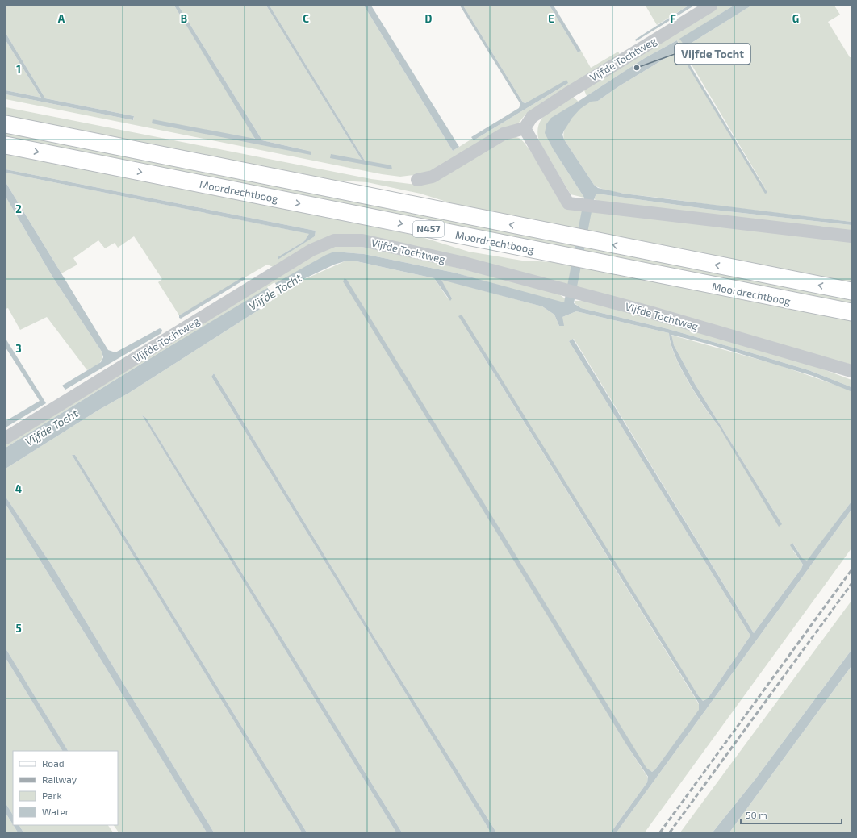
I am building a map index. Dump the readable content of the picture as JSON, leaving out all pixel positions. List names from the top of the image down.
{
  "streets": {
    "main road": ["Moordrechtboog", "N457"],
    "street": ["Vijfde Tochtweg"]
  },
  "water": ["Vijfde Tocht"],
  "places": ["Vijfde Tocht"],
  "legend": [
    "Road",
    "Railway",
    "Park",
    "Water"
  ],
  "scale_bar": "50 m",
  "grid": {
    "columns": [
      "A",
      "B",
      "C",
      "D",
      "E",
      "F",
      "G"
    ],
    "rows": [
      "1",
      "2",
      "3",
      "4",
      "5"
    ]
  }
}
